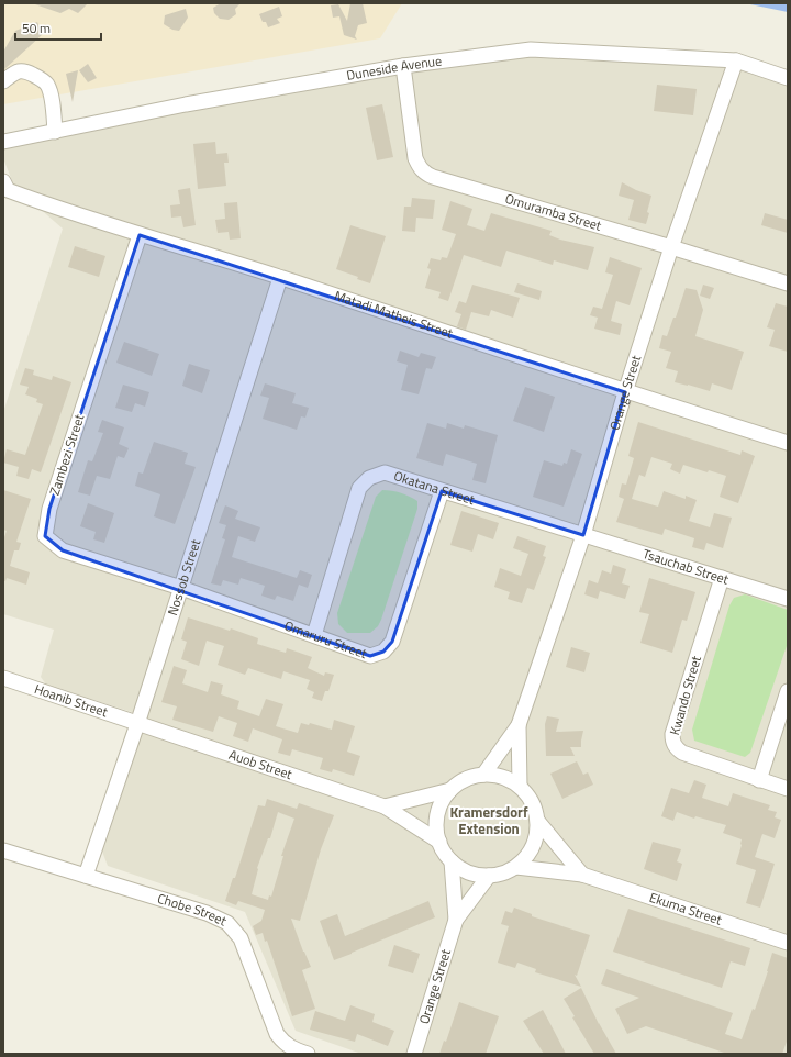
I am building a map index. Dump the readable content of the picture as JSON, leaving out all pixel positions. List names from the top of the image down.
{
  "streets": {
    "street": [
      "Duneside Avenue",
      "Omuramba Street",
      "Matadi Matheis Street",
      "Orange Street",
      "Zambezi Street",
      "Okatana Street",
      "Tsauchab Street",
      "Nossob Street",
      "Omaruru Street",
      "Kwando Street",
      "Hoanib Street",
      "Auob Street",
      "Ekuma Street",
      "Chobe Street"
    ]
  },
  "crossings": [
    ["Duneside Avenue", "Omuramba Street"],
    ["Duneside Avenue", "Orange Street"],
    ["Omuramba Street", "Orange Street"],
    ["Matadi Matheis Street", "Orange Street"],
    ["Matadi Matheis Street", "Zambezi Street"],
    ["Matadi Matheis Street", "Nossob Street"],
    ["Orange Street", "Okatana Street"],
    ["Orange Street", "Tsauchab Street"],
    ["Orange Street", "Auob Street"],
    ["Orange Street", "Ekuma Street"],
    ["Zambezi Street", "Nossob Street"],
    ["Zambezi Street", "Omaruru Street"],
    ["Okatana Street", "Tsauchab Street"],
    ["Okatana Street", "Omaruru Street"],
    ["Tsauchab Street", "Kwando Street"],
    ["Nossob Street", "Omaruru Street"],
    ["Nossob Street", "Hoanib Street"],
    ["Nossob Street", "Auob Street"],
    ["Nossob Street", "Chobe Street"],
    ["Hoanib Street", "Auob Street"],
    ["Auob Street", "Ekuma Street"]
  ],
  "districts": ["Kramersdorf Extension"],
  "scale_bar": "50 m"
}
